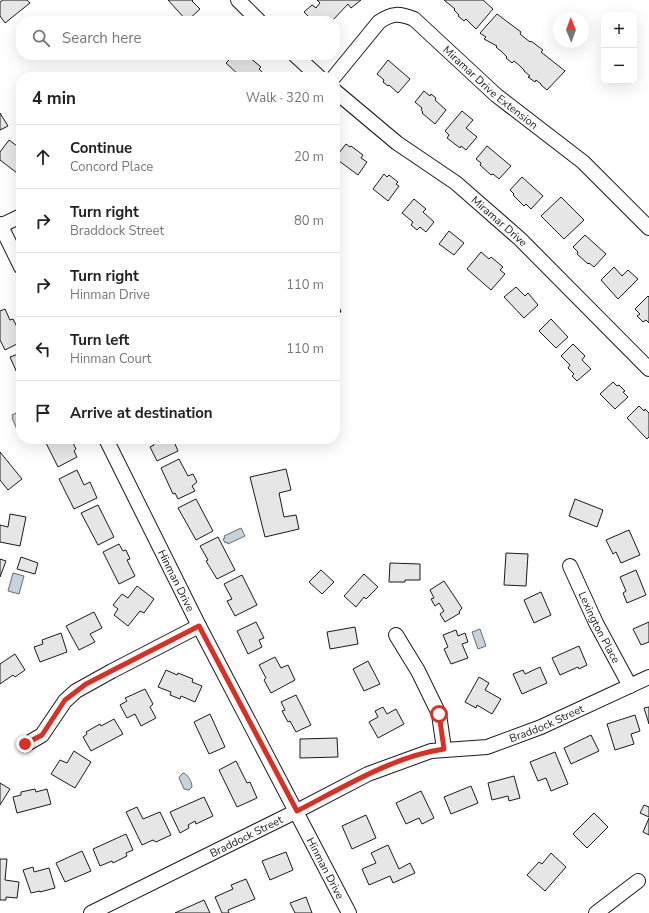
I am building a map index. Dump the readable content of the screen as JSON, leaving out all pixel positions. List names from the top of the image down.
{
  "streets": {
    "street": [
      "Miramar Drive Extension",
      "Miramar Drive",
      "Hinman Drive",
      "Lexington Place",
      "Braddock Street"
    ]
  },
  "crossings": [
    ["Hinman Drive", "Braddock Street"],
    ["Lexington Place", "Braddock Street"]
  ],
  "north": "top",
  "page": {
    "map_buttons": ["+", "−"],
    "search": "Search here",
    "heading": ["4 min", "Walk · 320 m"],
    "list": [
      ["Continue", "Concord Place", "20 m"],
      ["Turn right", "Braddock Street", "80 m"],
      ["Turn right", "Hinman Drive", "110 m"],
      ["Turn left", "Hinman Court", "110 m"],
      "Arrive at destination"
    ]
  }
}
